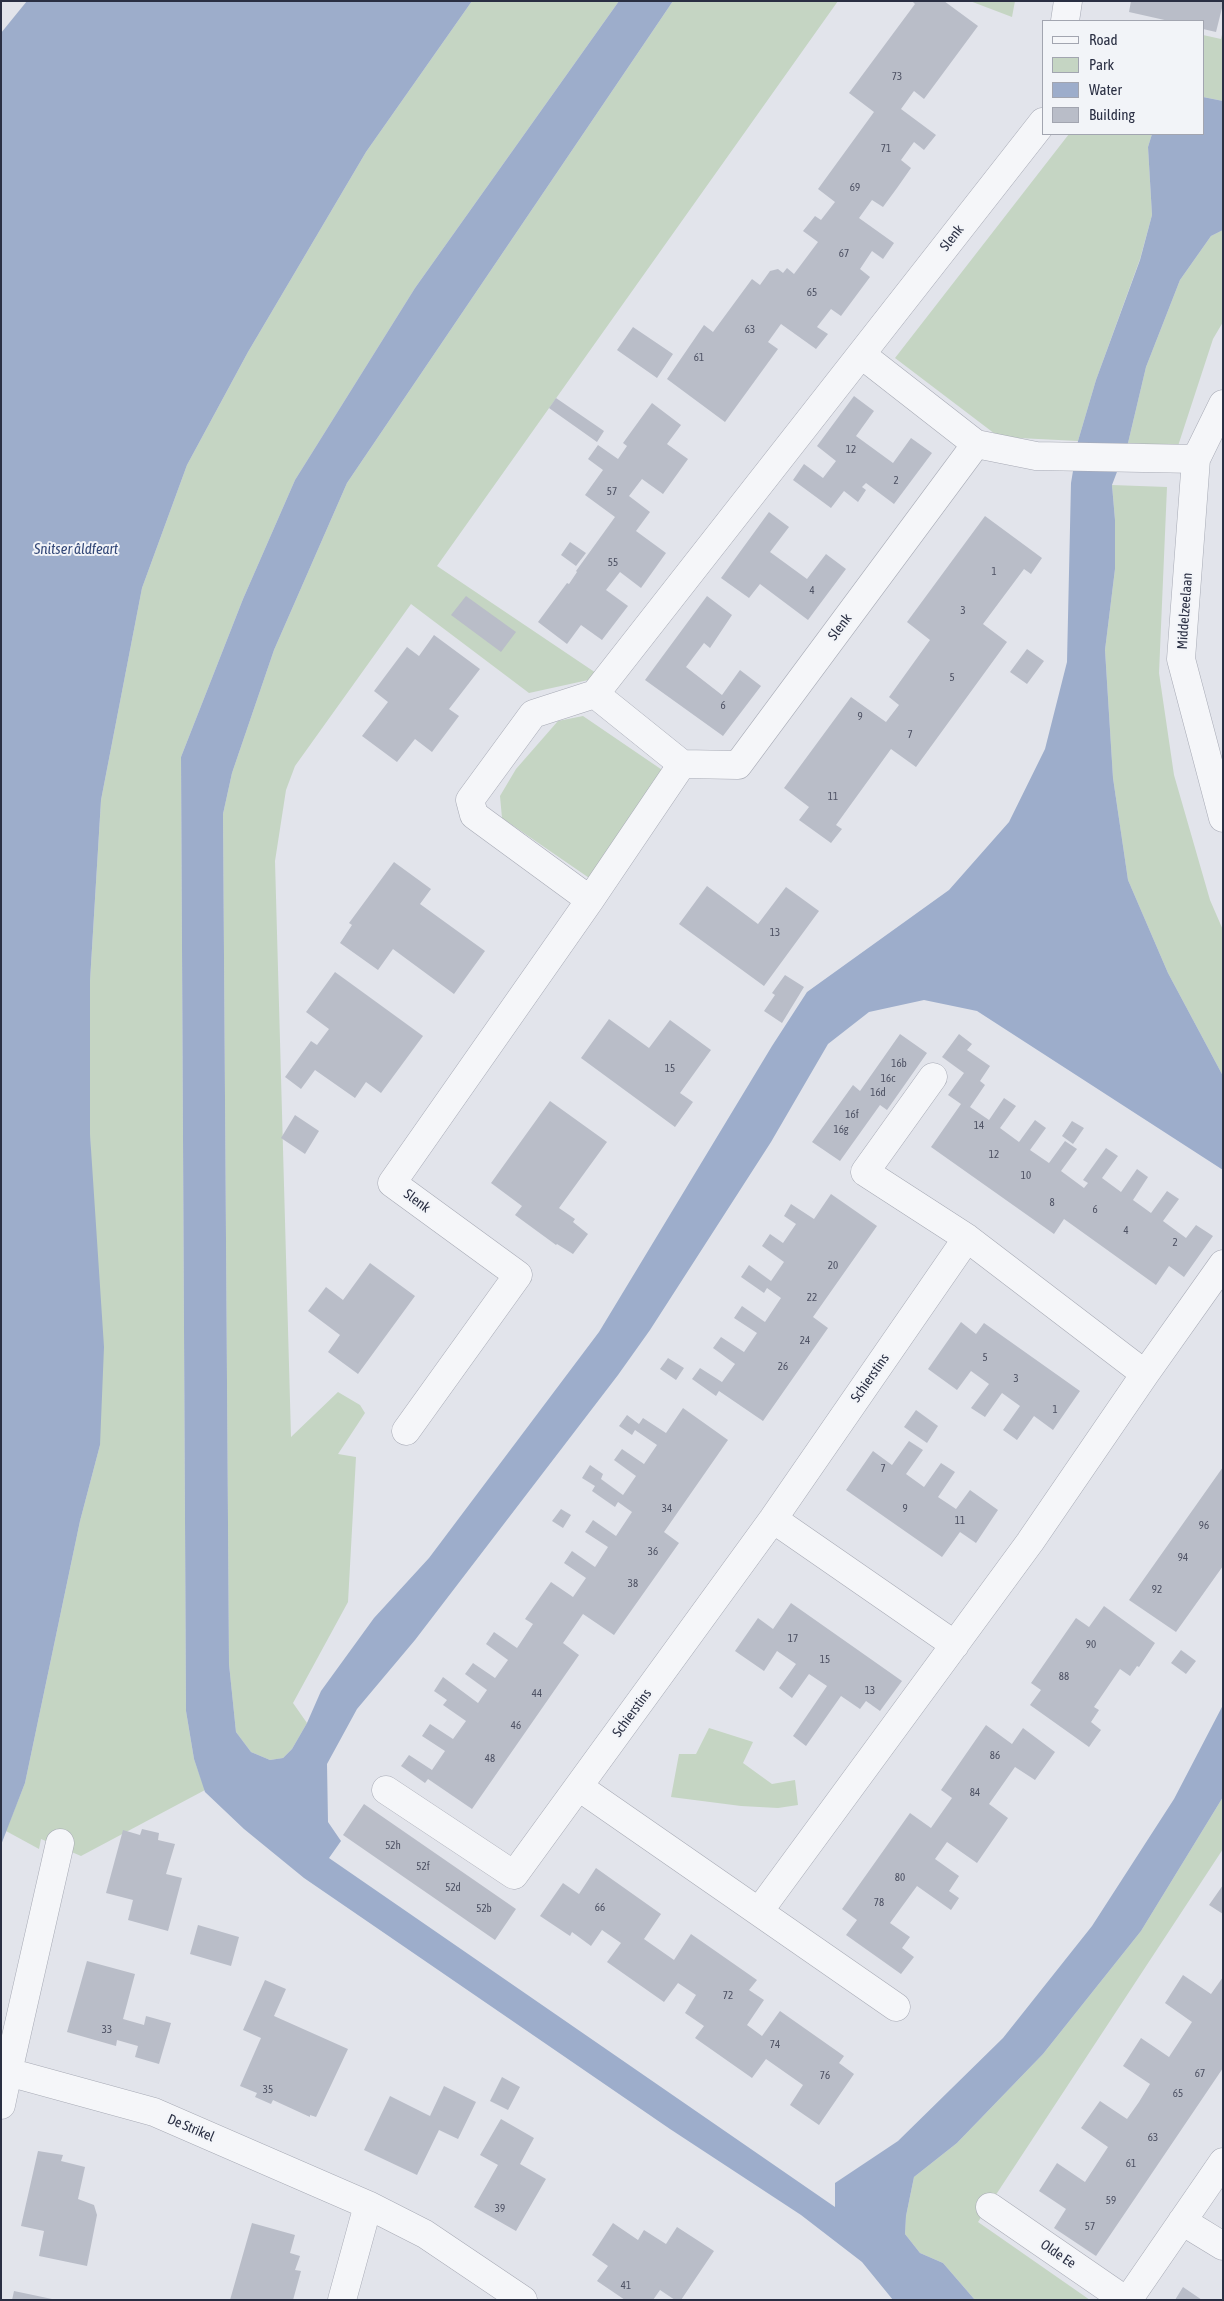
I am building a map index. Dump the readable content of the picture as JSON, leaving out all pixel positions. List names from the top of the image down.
{
  "streets": {
    "street": [
      "Slenk",
      "Middelzeelaan",
      "Schierstins",
      "De Strikel",
      "Olde Ee"
    ]
  },
  "water": ["Snitser âldfeart"],
  "house_numbers": [
    "73",
    "71",
    "69",
    "67",
    "65",
    "63",
    "61",
    "12",
    "2",
    "57",
    "55",
    "1",
    "4",
    "3",
    "5",
    "6",
    "9",
    "7",
    "11",
    "13",
    "16b",
    "15",
    "16c",
    "16d",
    "16f",
    "14",
    "16g",
    "12",
    "10",
    "8",
    "6",
    "4",
    "2",
    "20",
    "22",
    "24",
    "5",
    "26",
    "3",
    "1",
    "7",
    "34",
    "9",
    "11",
    "96",
    "36",
    "94",
    "38",
    "92",
    "17",
    "90",
    "15",
    "88",
    "13",
    "44",
    "46",
    "86",
    "48",
    "84",
    "52h",
    "52f",
    "80",
    "52d",
    "78",
    "66",
    "52b",
    "72",
    "33",
    "74",
    "67",
    "76",
    "35",
    "65",
    "63",
    "61",
    "59",
    "39",
    "57",
    "41"
  ],
  "legend": [
    "Road",
    "Park",
    "Water",
    "Building"
  ]
}
